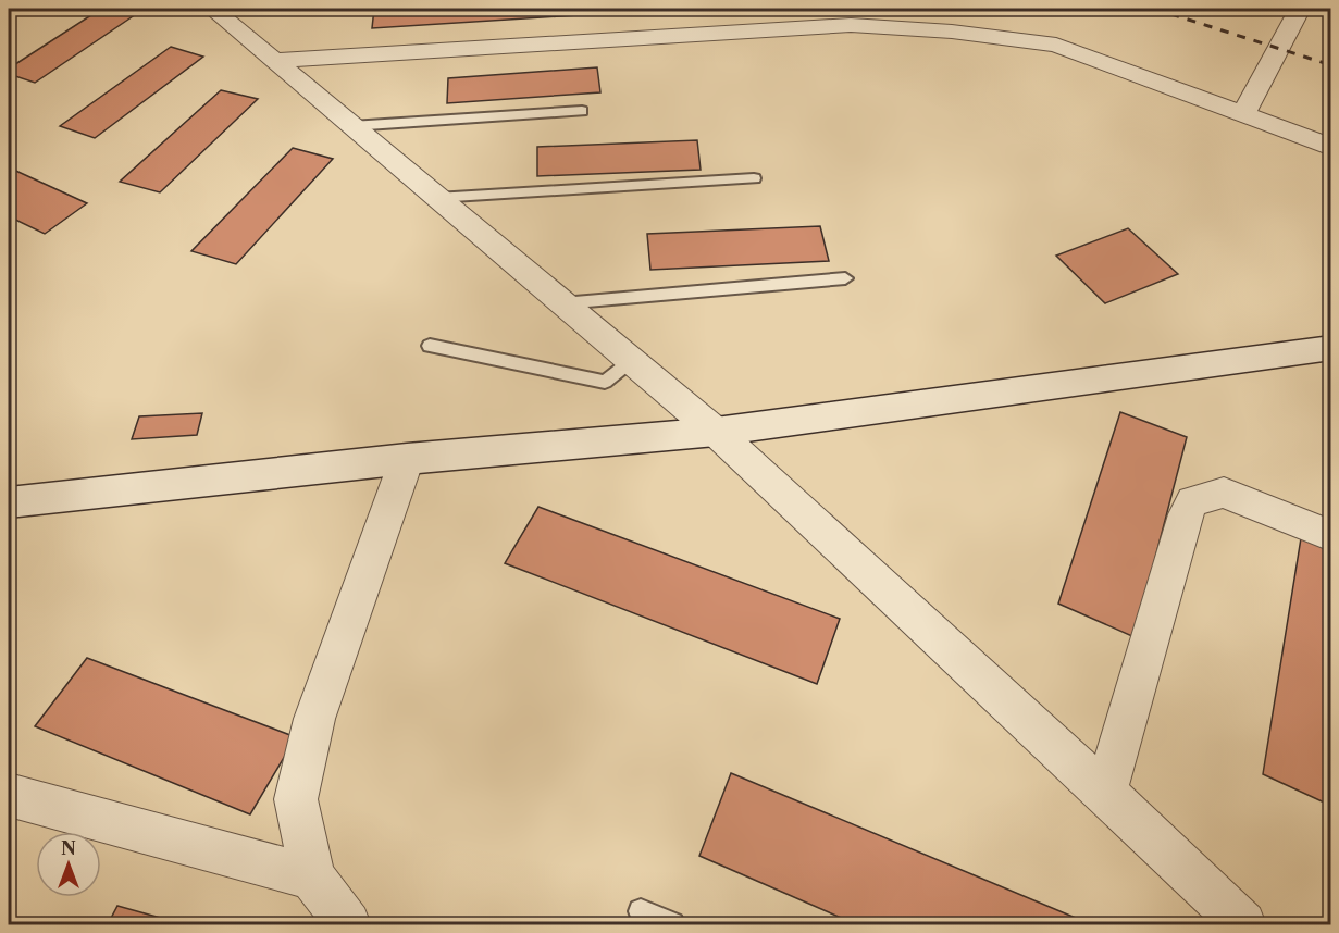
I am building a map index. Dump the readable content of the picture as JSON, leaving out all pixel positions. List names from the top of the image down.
{
  "north": "top"
}
